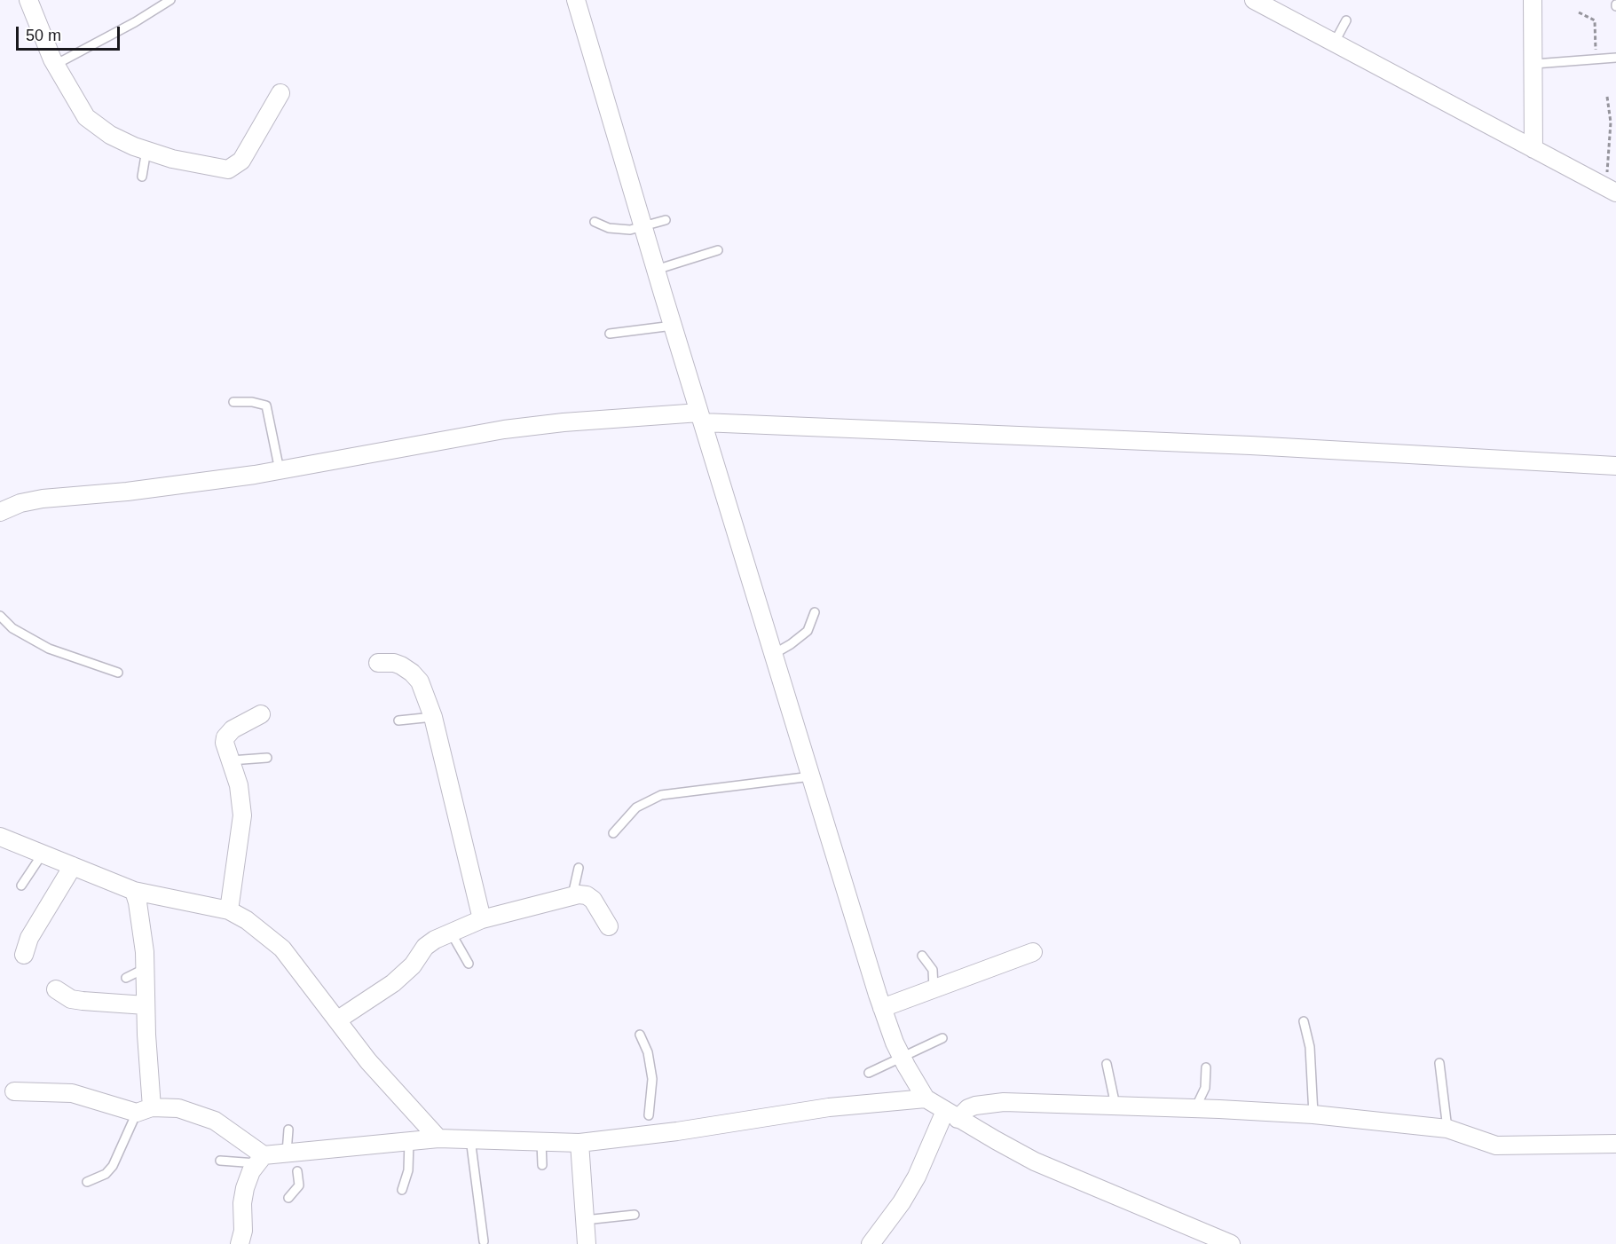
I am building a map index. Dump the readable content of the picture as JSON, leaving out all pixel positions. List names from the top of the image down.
{
  "scale_bar": "50 m"
}
